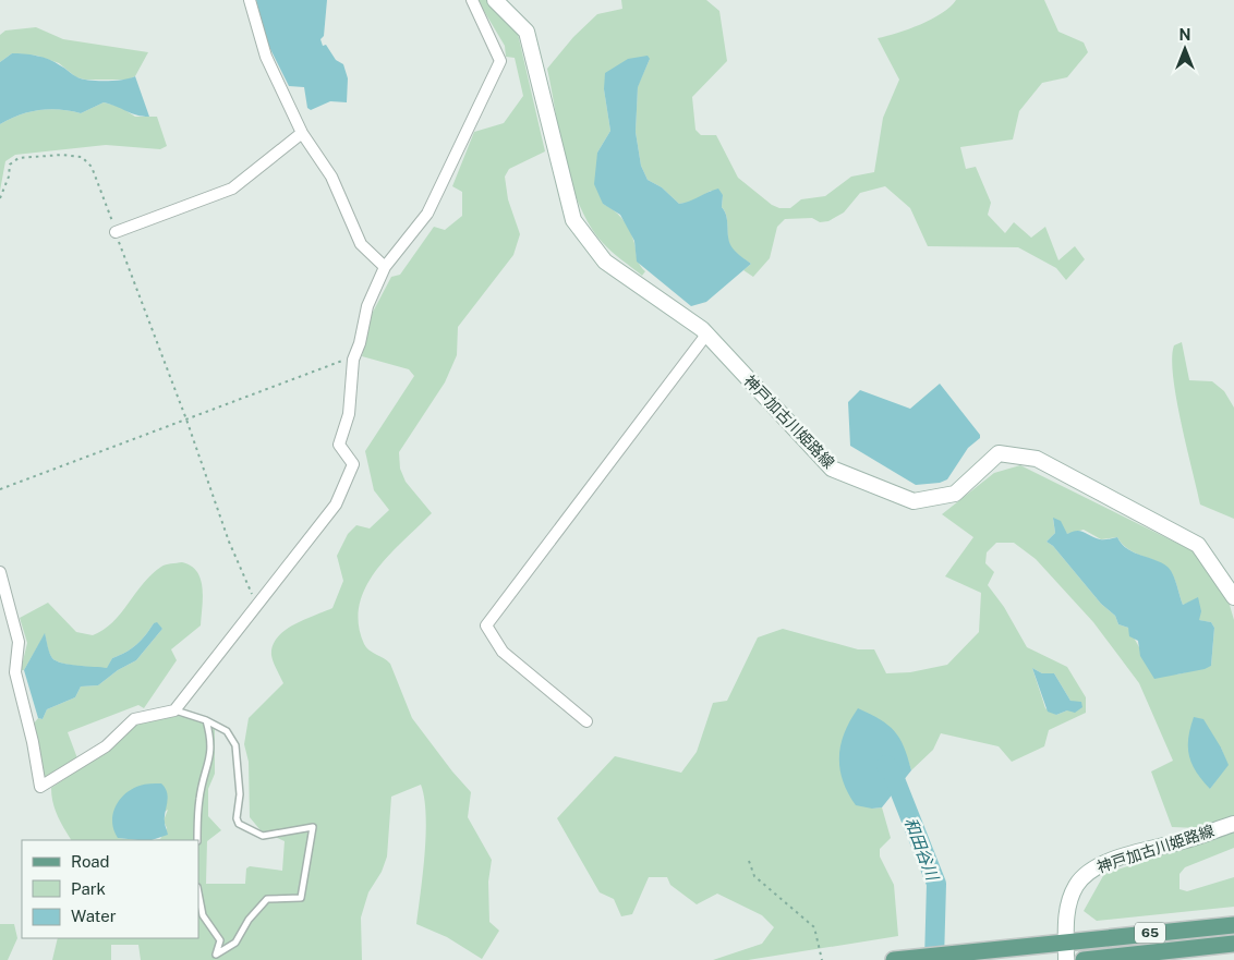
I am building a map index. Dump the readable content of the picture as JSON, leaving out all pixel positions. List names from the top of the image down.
{
  "streets": {
    "main road": ["65"],
    "street": ["神戸加古川姫路線"]
  },
  "crossings": [
    ["神戸加古川姫路線", "65"]
  ],
  "water": ["和田谷川"],
  "legend": ["Road", "Park", "Water"],
  "north": "top"
}
